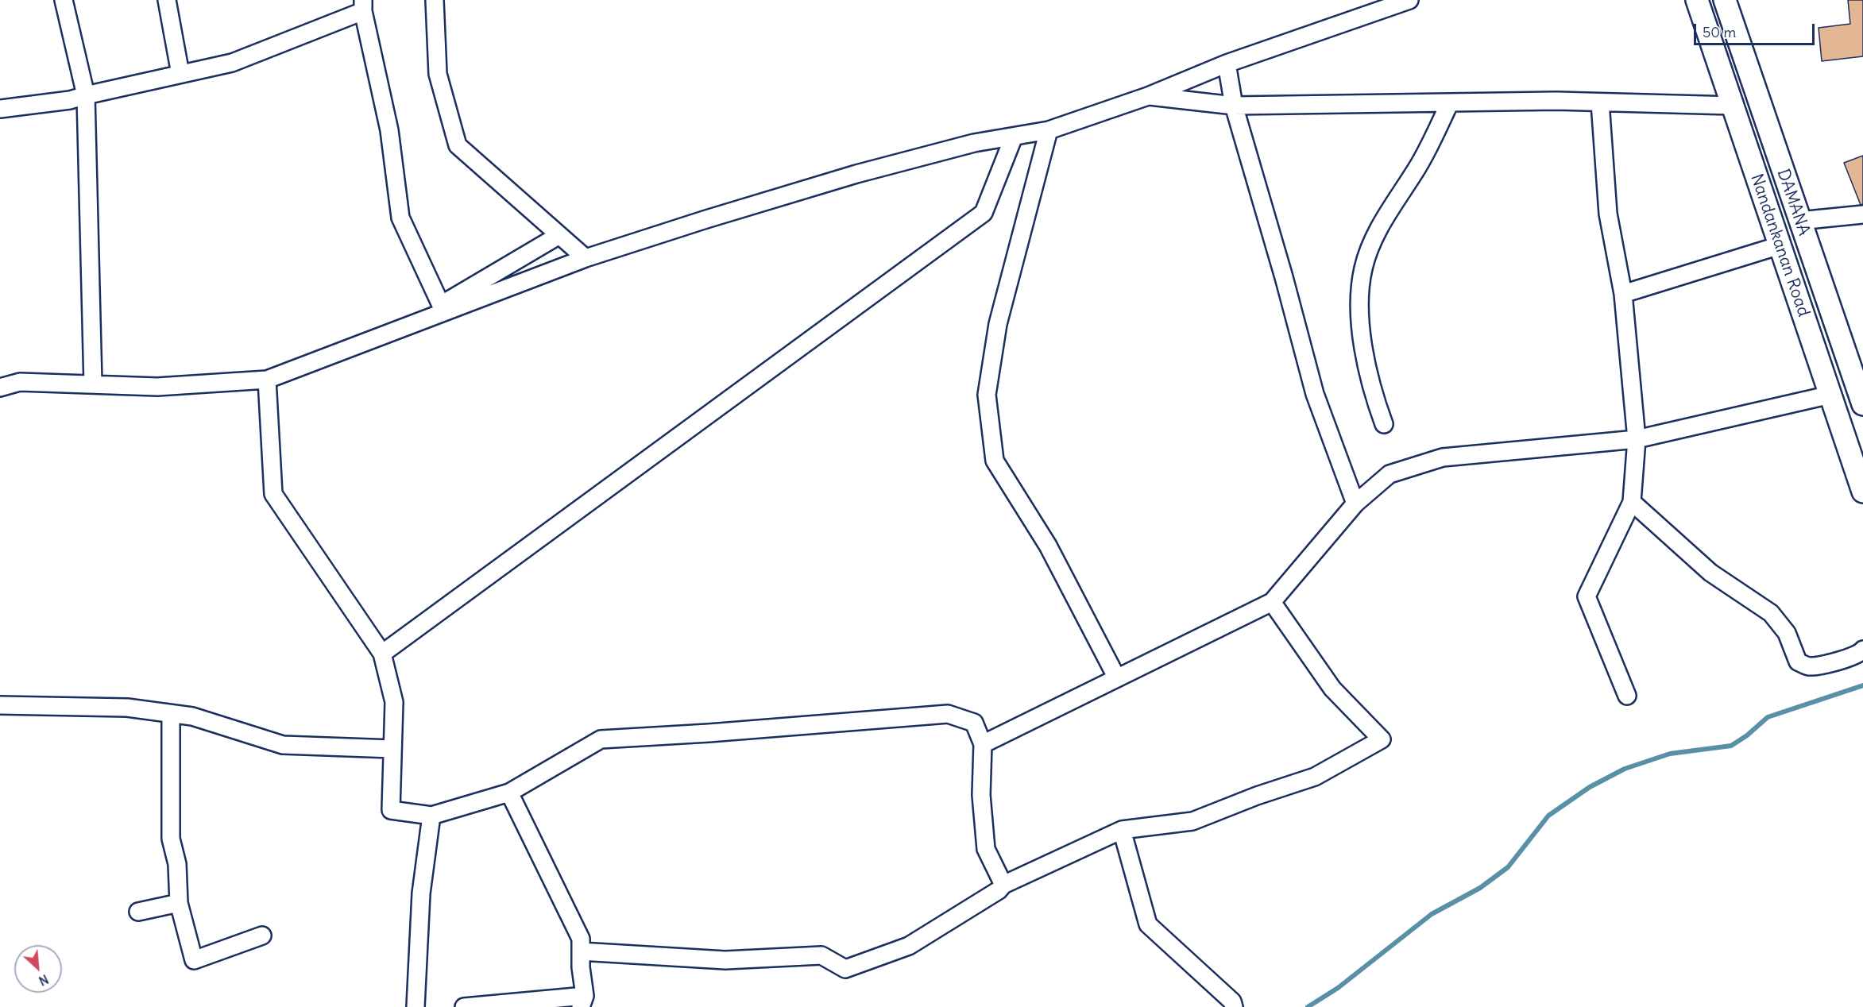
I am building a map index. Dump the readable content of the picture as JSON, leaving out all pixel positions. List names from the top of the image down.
{
  "streets": {
    "main road": ["DAMANA", "Nandankanan Road"]
  },
  "scale_bar": "50 m",
  "north": "bottom right"
}
